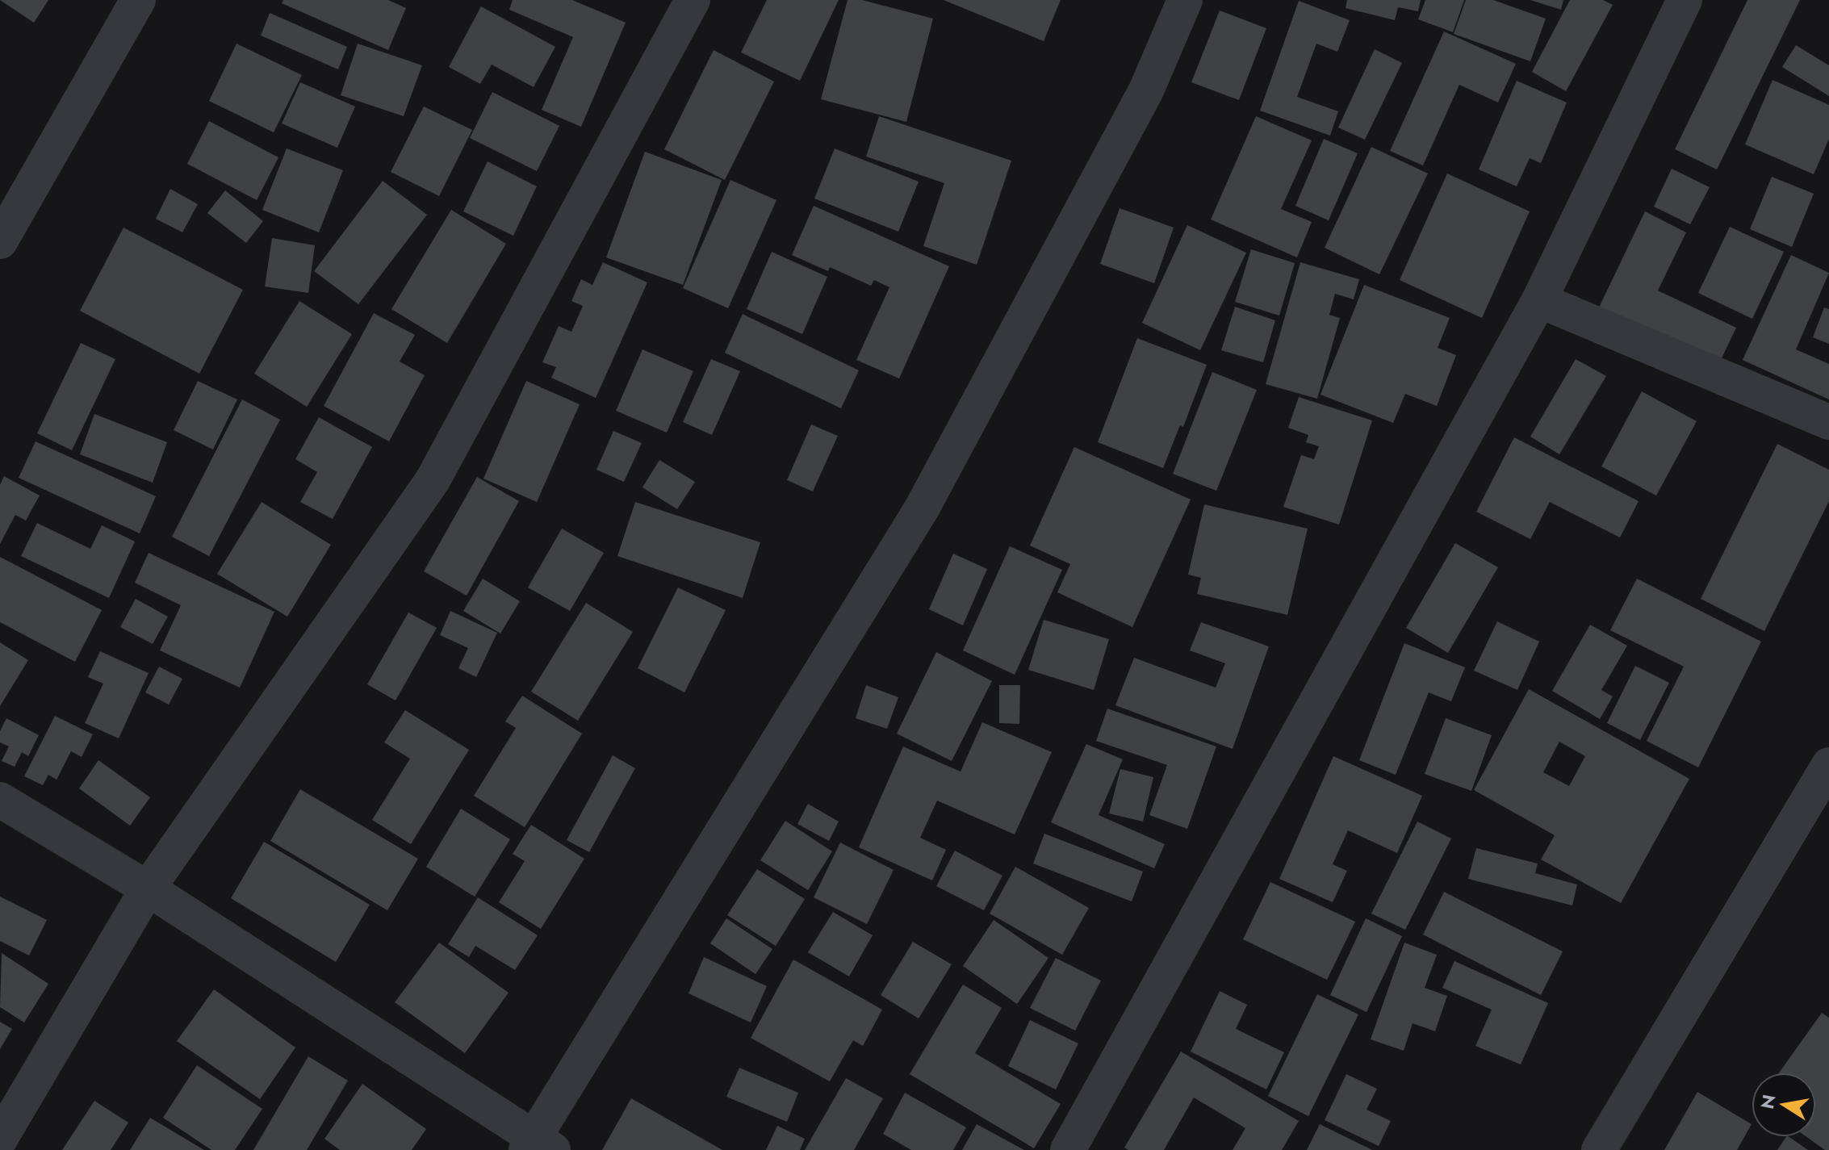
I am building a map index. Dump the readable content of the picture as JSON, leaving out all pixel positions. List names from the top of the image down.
{
  "north": "left"
}
